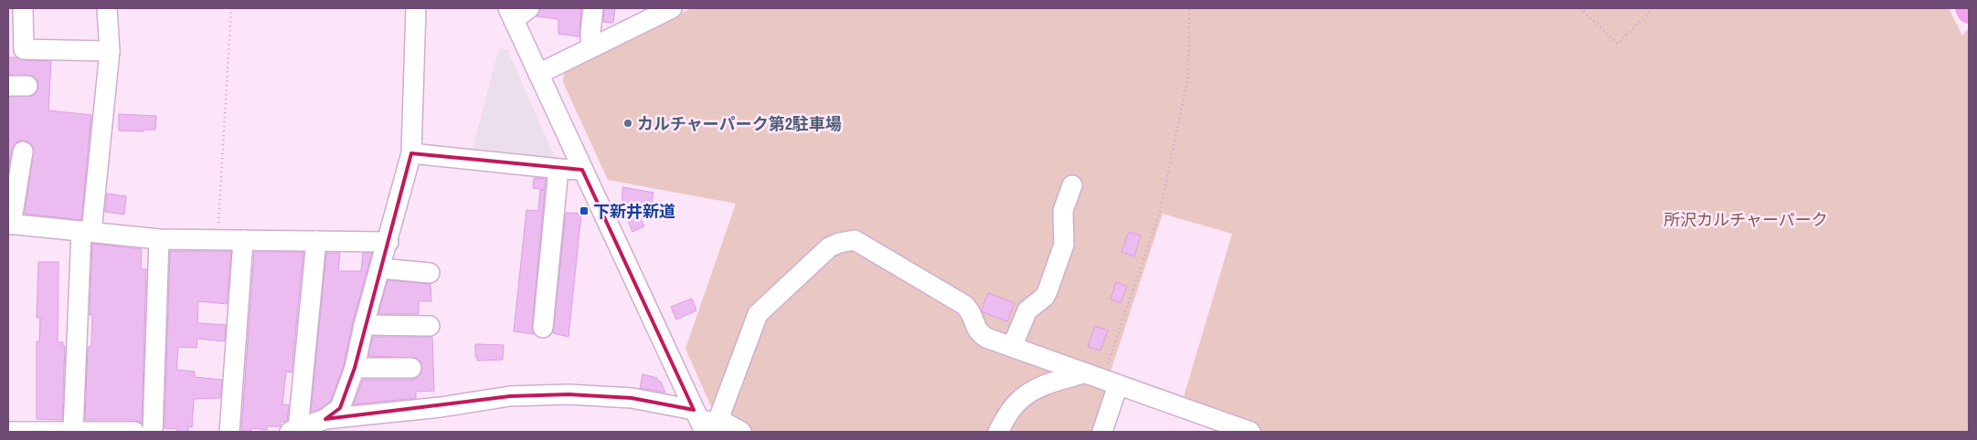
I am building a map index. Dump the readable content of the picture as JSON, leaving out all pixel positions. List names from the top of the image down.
{
  "parks": ["所沢カルチャーパーク"],
  "places": {
    "other": ["カルチャーパーク第2駐車場"],
    "transit": ["下新井新道"]
  }
}
